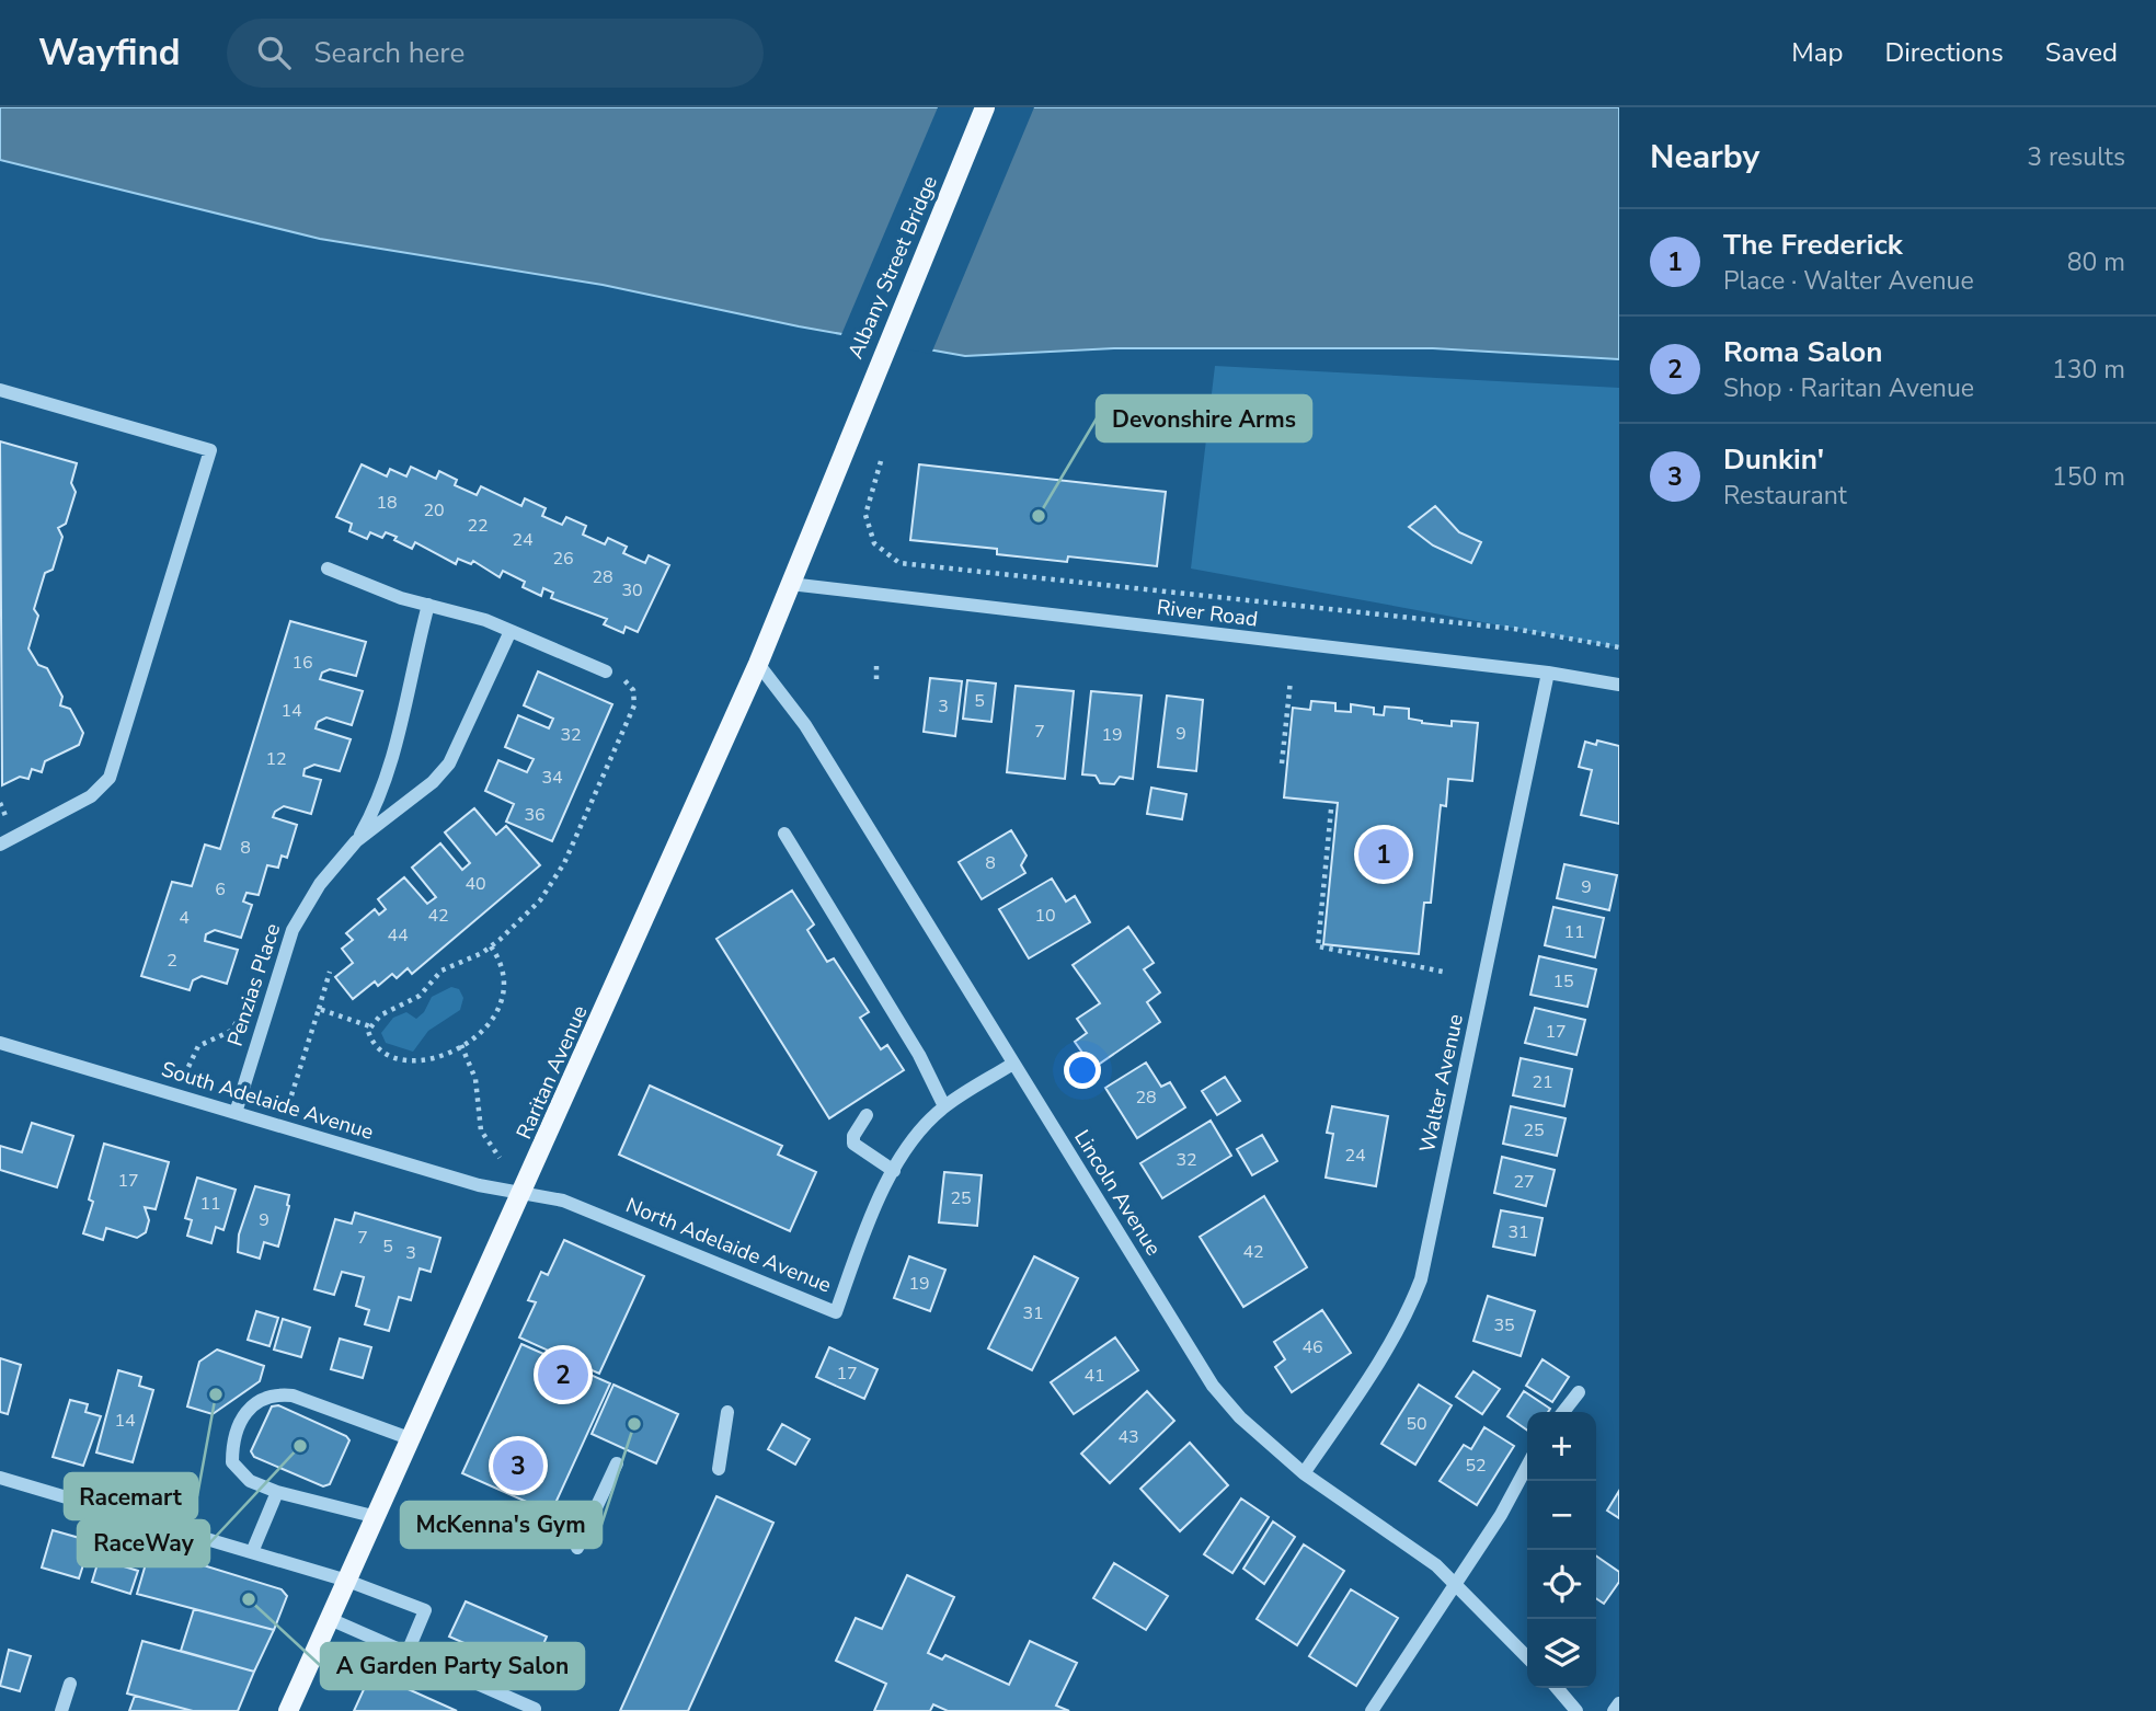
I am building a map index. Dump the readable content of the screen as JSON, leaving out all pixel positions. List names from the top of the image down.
{
  "streets": {
    "main road": ["Albany Street Bridge", "Raritan Avenue"],
    "street": [
      "River Road",
      "Penzias Place",
      "Walter Avenue",
      "South Adelaide Avenue",
      "Lincoln Avenue",
      "North Adelaide Avenue"
    ]
  },
  "crossings": [
    ["Albany Street Bridge", "Raritan Avenue"],
    ["River Road", "Raritan Avenue"],
    ["River Road", "Walter Avenue"],
    ["Penzias Place", "South Adelaide Avenue"],
    ["Raritan Avenue", "South Adelaide Avenue"],
    ["Raritan Avenue", "Lincoln Avenue"],
    ["Raritan Avenue", "North Adelaide Avenue"],
    ["Walter Avenue", "Lincoln Avenue"],
    ["South Adelaide Avenue", "North Adelaide Avenue"],
    ["Lincoln Avenue", "North Adelaide Avenue"]
  ],
  "places": [
    "Devonshire Arms",
    "Racemart",
    "McKenna's Gym",
    "RaceWay",
    "A Garden Party Salon"
  ],
  "house_numbers": [
    "18",
    "20",
    "22",
    "24",
    "26",
    "28",
    "30",
    "16",
    "5",
    "3",
    "14",
    "7",
    "9",
    "32",
    "19",
    "12",
    "34",
    "36",
    "8",
    "8",
    "40",
    "9",
    "6",
    "42",
    "10",
    "4",
    "11",
    "44",
    "2",
    "15",
    "17",
    "21",
    "28",
    "25",
    "24",
    "32",
    "17",
    "27",
    "25",
    "11",
    "9",
    "31",
    "7",
    "5",
    "42",
    "3",
    "19",
    "31",
    "35",
    "46",
    "17",
    "41",
    "14",
    "50",
    "43",
    "52"
  ],
  "page": {
    "header": "Wayfind",
    "search": "Search here",
    "nav": ["Map", "Directions", "Saved"],
    "heading": ["Nearby", "3 results"],
    "list": [
      {
        "mark": "1",
        "name": "The Frederick",
        "note": "Place · Walter Avenue",
        "value": "80 m"
      },
      {
        "mark": "2",
        "name": "Roma Salon",
        "note": "Shop · Raritan Avenue",
        "value": "130 m"
      },
      {
        "mark": "3",
        "name": "Dunkin'",
        "note": "Restaurant",
        "value": "150 m"
      }
    ],
    "pins": ["1", "2", "3"],
    "map_buttons": ["+", "−"]
  }
}
